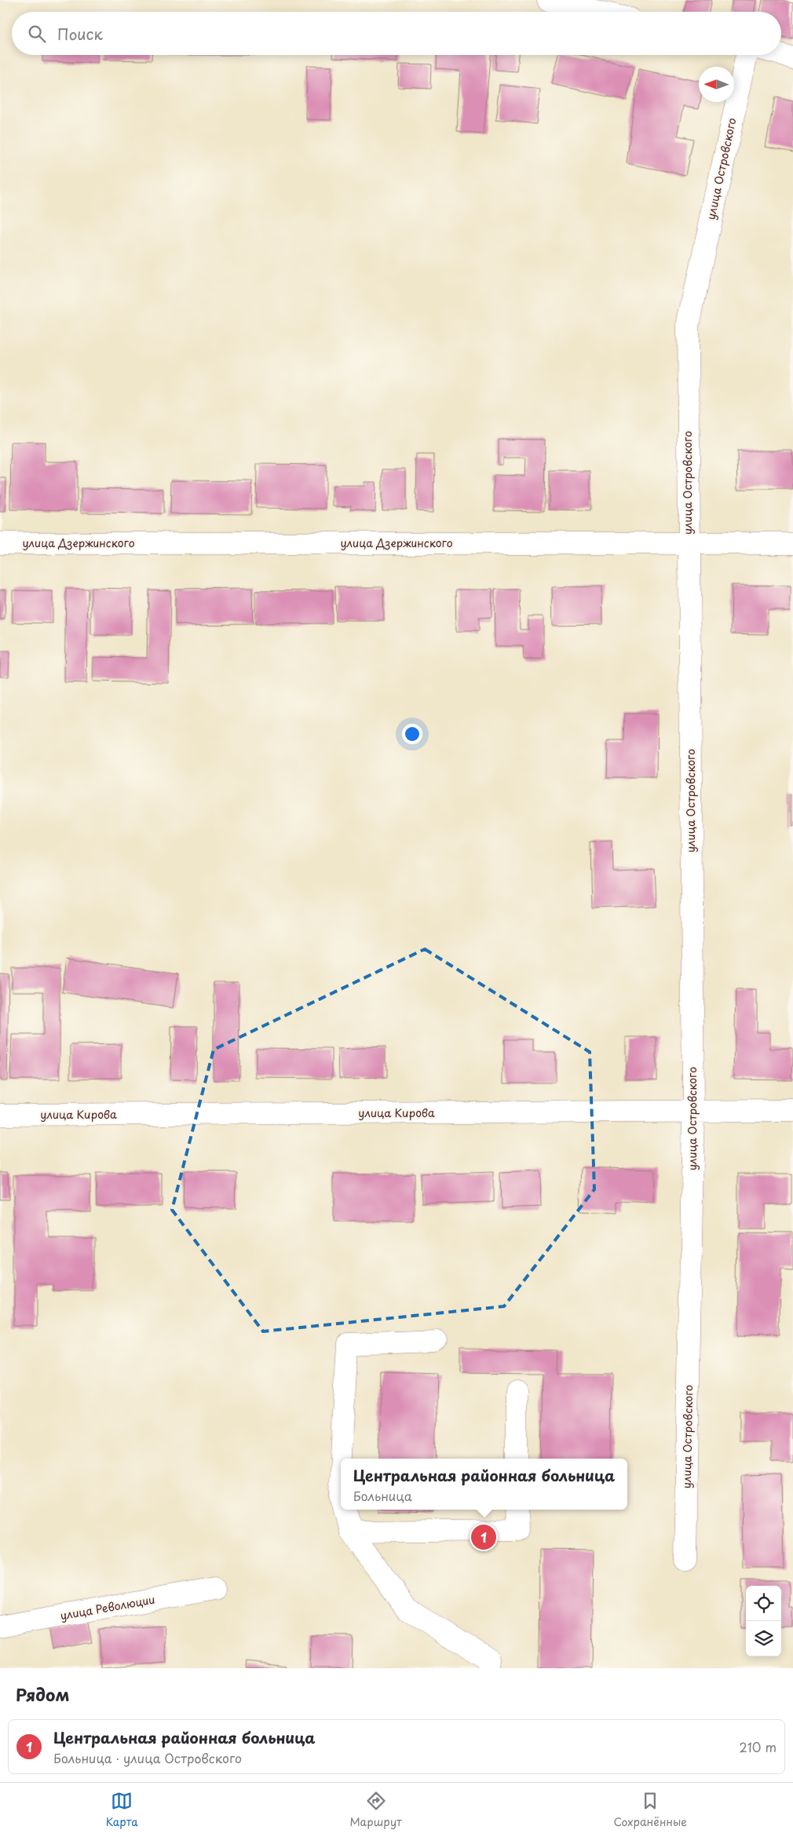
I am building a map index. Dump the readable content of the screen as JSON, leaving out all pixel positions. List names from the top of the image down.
{
  "streets": {
    "street": [
      "улица Островского",
      "улица Дзержинского",
      "улица Кирова",
      "улица Революции"
    ]
  },
  "crossings": [
    ["улица Островского", "улица Дзержинского"],
    ["улица Островского", "улица Кирова"]
  ],
  "north": "left",
  "page": {
    "search": "Поиск",
    "popup": ["Центральная районная больница", "Больница"],
    "pins": "1",
    "heading": "Рядом",
    "list": [
      {
        "mark": "1",
        "name": "Центральная районная больница",
        "note": "Больница · улица Островского",
        "value": "210 m"
      }
    ],
    "nav": ["Карта", "Маршрут", "Сохранённые"]
  }
}
